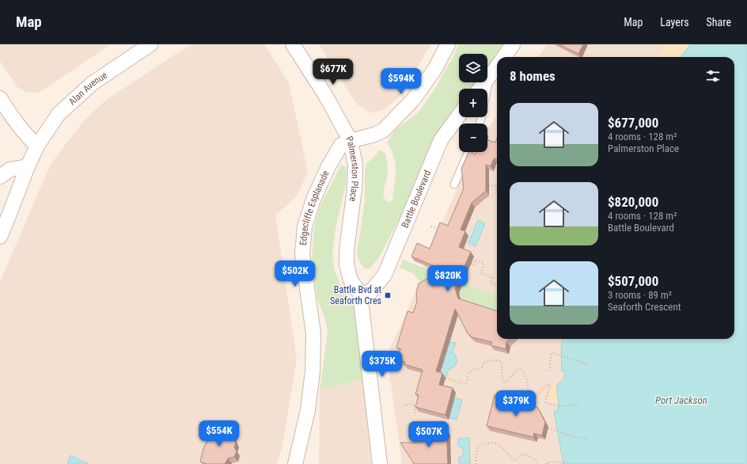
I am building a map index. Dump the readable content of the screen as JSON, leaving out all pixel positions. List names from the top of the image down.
{
  "streets": {
    "street": [
      "Alan Avenue",
      "Palmerston Place",
      "Battle Boulevard",
      "Edgecliffe Esplanade"
    ]
  },
  "crossings": [
    ["Palmerston Place", "Battle Boulevard"],
    ["Palmerston Place", "Edgecliffe Esplanade"]
  ],
  "water": ["Port Jackson"],
  "places": {
    "transit": ["Battle Bvd at Seaforth Cres"]
  },
  "page": {
    "header": "Map",
    "nav": ["Map", "Layers", "Share"],
    "map_buttons": ["+", "−"],
    "heading": "8 homes",
    "price": [
      "$677K",
      "$594K",
      "$502K",
      "$820K",
      "$375K",
      "$379K",
      "$554K",
      "$507K"
    ],
    "list": [
      {
        "name": "$677,000",
        "note": "4 rooms · 128 m² · Palmerston Place"
      },
      {
        "name": "$820,000",
        "note": "4 rooms · 128 m² · Battle Boulevard"
      },
      {
        "name": "$507,000",
        "note": "3 rooms · 89 m² · Seaforth Crescent"
      }
    ]
  }
}
